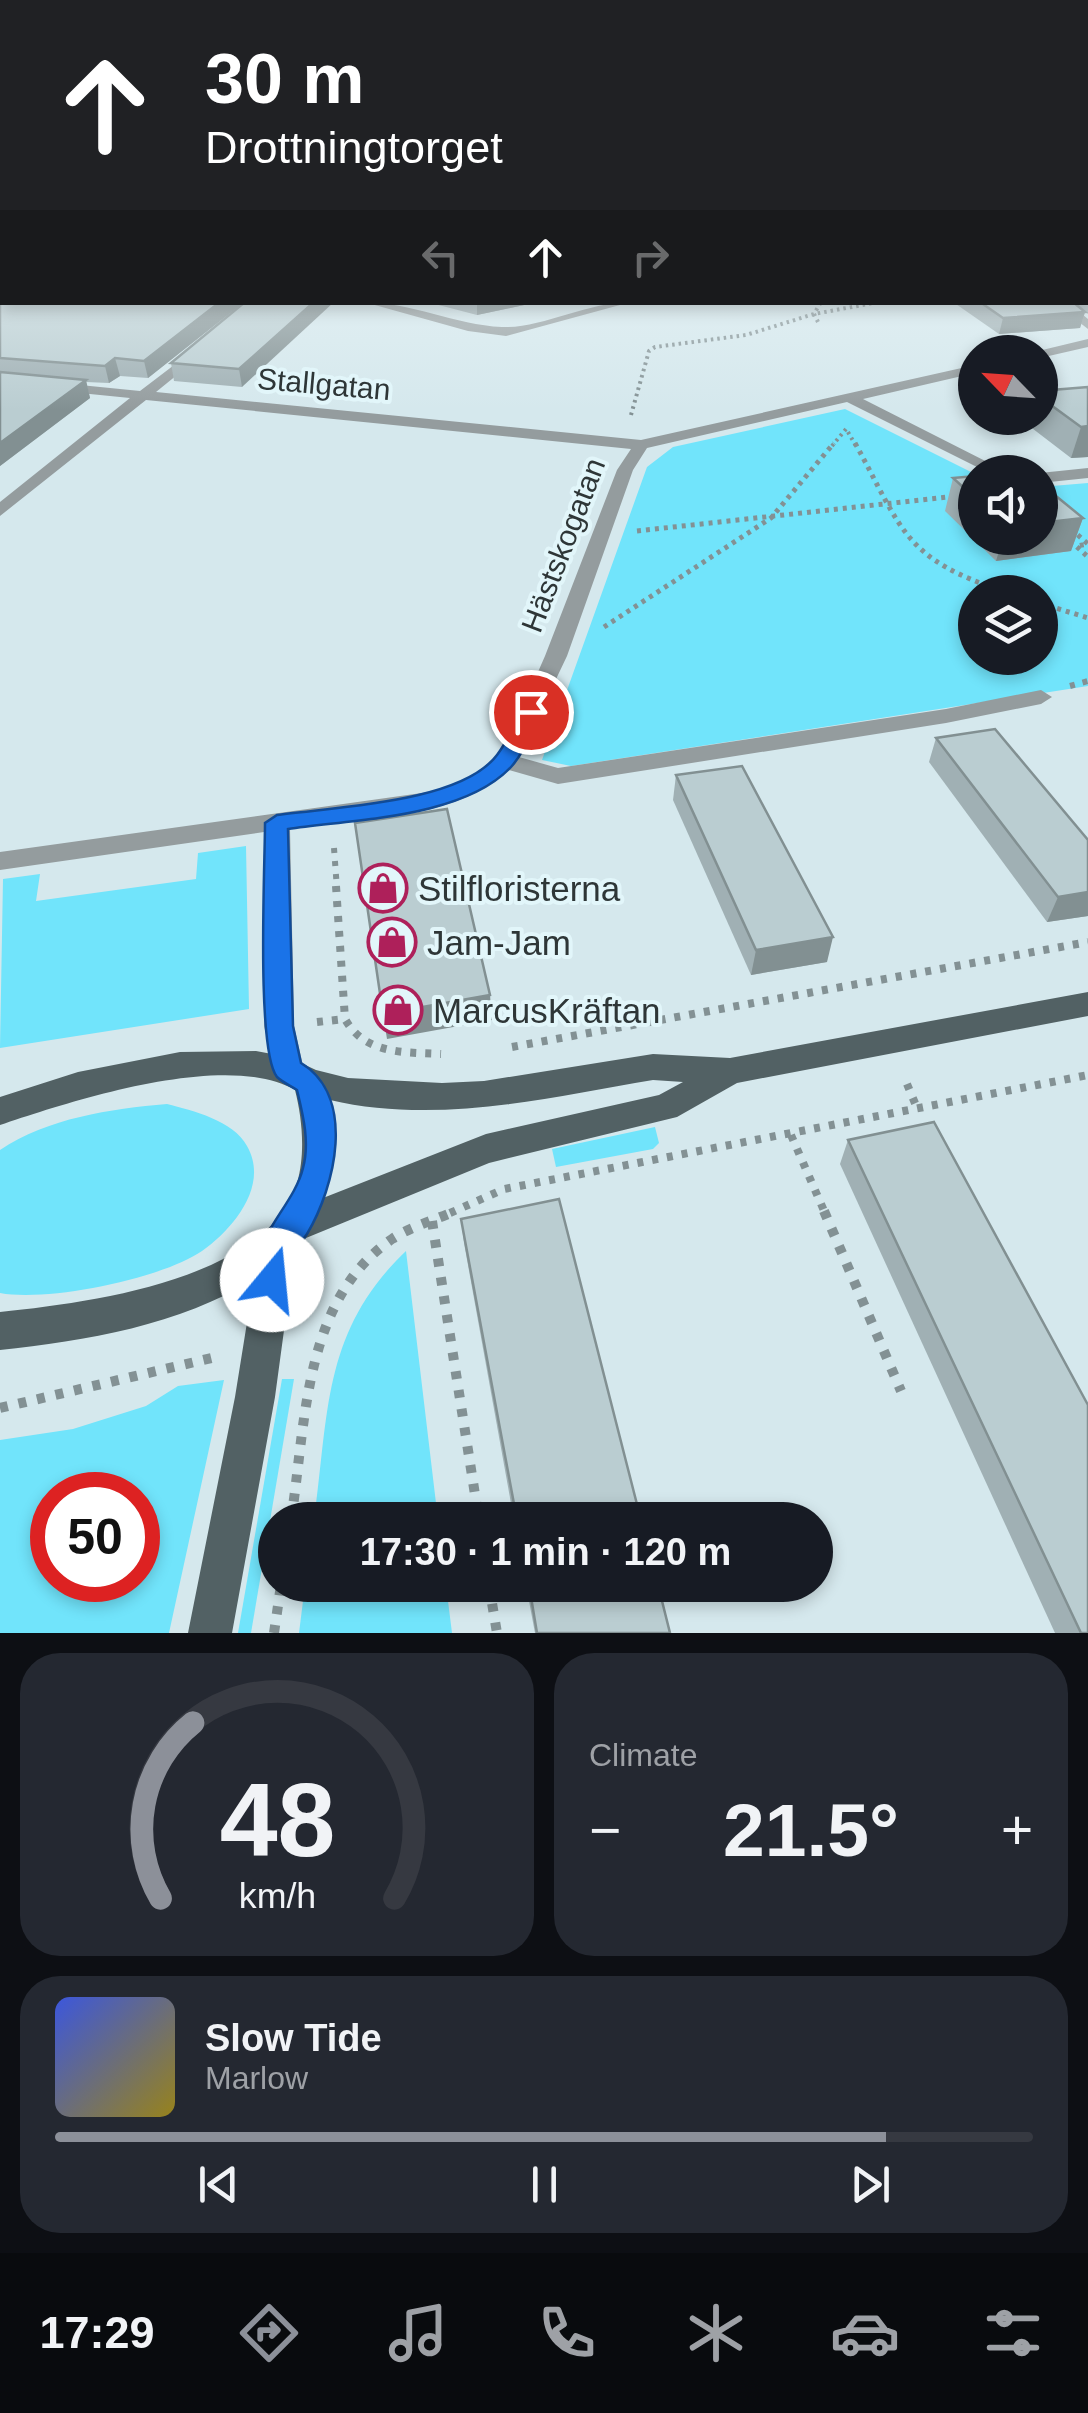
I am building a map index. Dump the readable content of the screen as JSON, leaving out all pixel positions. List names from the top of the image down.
{
  "streets": {
    "street": ["Stallgatan", "Hästskogatan"]
  },
  "crossings": [
    ["Stallgatan", "Hästskogatan"]
  ],
  "places": {
    "shop": ["Stilfloristerna", "Jam-Jam", "MarcusKräftan"]
  },
  "north": "top left",
  "page": {
    "turn": ["30 m", "Drottningtorget"],
    "limit": "50",
    "trip": "17:30 · 1 min · 120 m",
    "tile": "Climate",
    "heat": ["−", "21.5°", "+"],
    "song": ["Slow Tide", "Marlow"],
    "tabs": "17:29",
    "gauge": ["48", "km/h"]
  }
}
